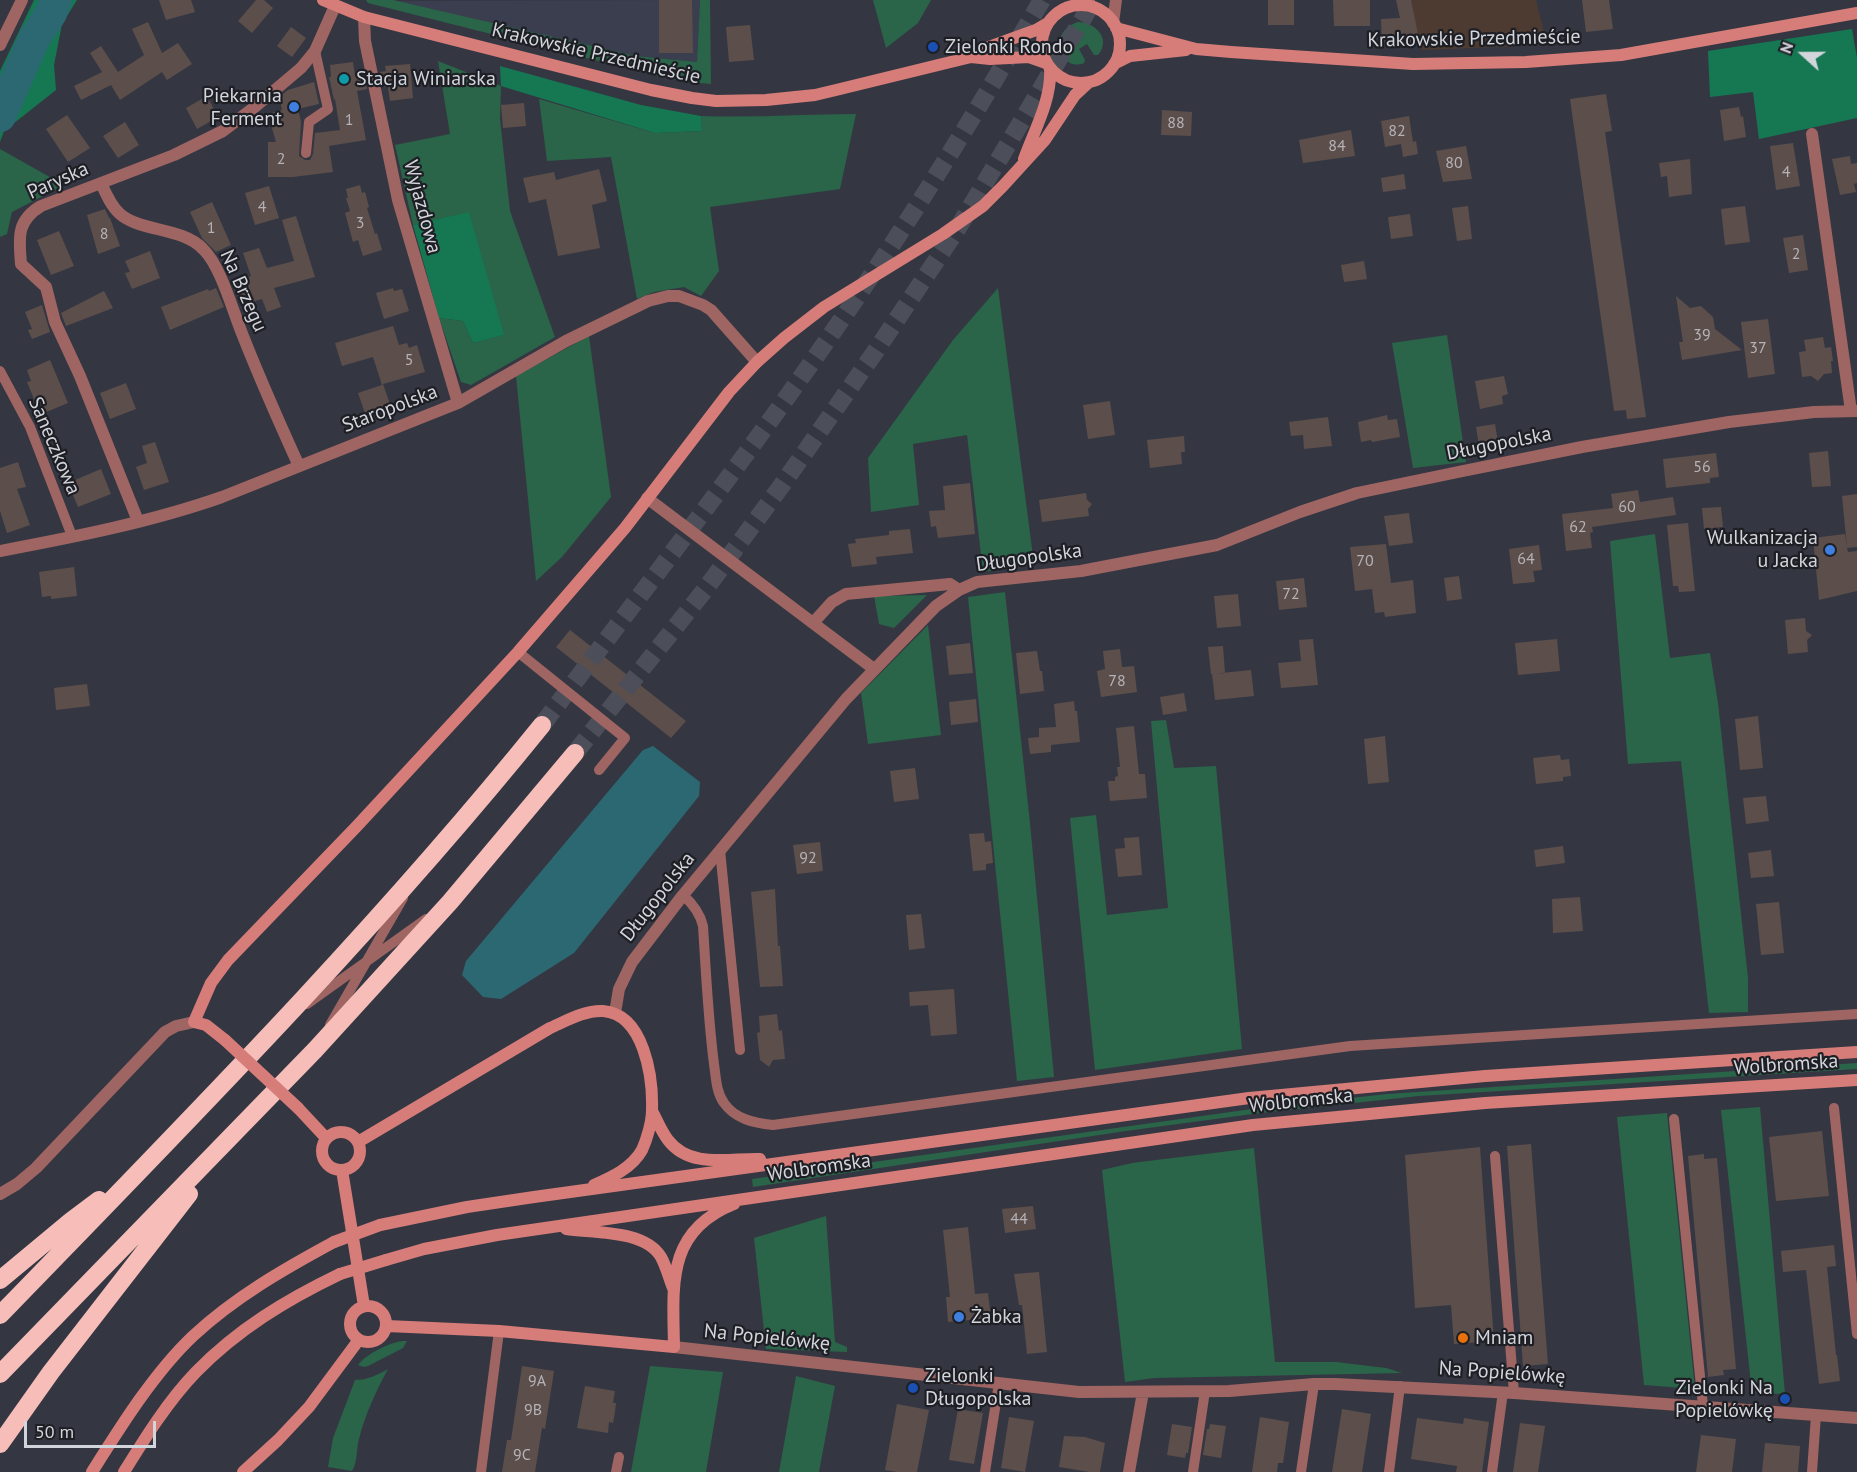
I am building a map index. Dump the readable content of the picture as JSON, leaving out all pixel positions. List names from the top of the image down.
{
  "streets": {
    "main road": ["Krakowskie Przedmieście", "Wolbromska", "Na Popielówkę"],
    "street": [
      "Paryska",
      "Wyjazdowa",
      "Na Brzegu",
      "Staropolska",
      "Długopolska"
    ],
    "lane": ["Saneczkowa"]
  },
  "crossings": [
    ["Krakowskie Przedmieście", "Paryska"],
    ["Krakowskie Przedmieście", "Wyjazdowa"],
    ["Paryska", "Na Brzegu"],
    ["Paryska", "Staropolska"],
    ["Wyjazdowa", "Staropolska"],
    ["Na Brzegu", "Staropolska"],
    ["Staropolska", "Saneczkowa"]
  ],
  "places": [
    "Zielonki Rondo",
    "Stacja Winiarska",
    "Piekarnia Ferment",
    "Wulkanizacja u Jacka",
    "Żabka",
    "Mniam",
    "Zielonki Długopolska",
    "Zielonki Na Popielówkę"
  ],
  "house_numbers": [
    "1",
    "88",
    "82",
    "84",
    "2",
    "80",
    "4",
    "4",
    "3",
    "1",
    "8",
    "2",
    "39",
    "37",
    "5",
    "56",
    "60",
    "62",
    "64",
    "70",
    "72",
    "78",
    "92",
    "44",
    "9A",
    "9B",
    "9C"
  ],
  "scale_bar": "50 m",
  "north": "left"
}
